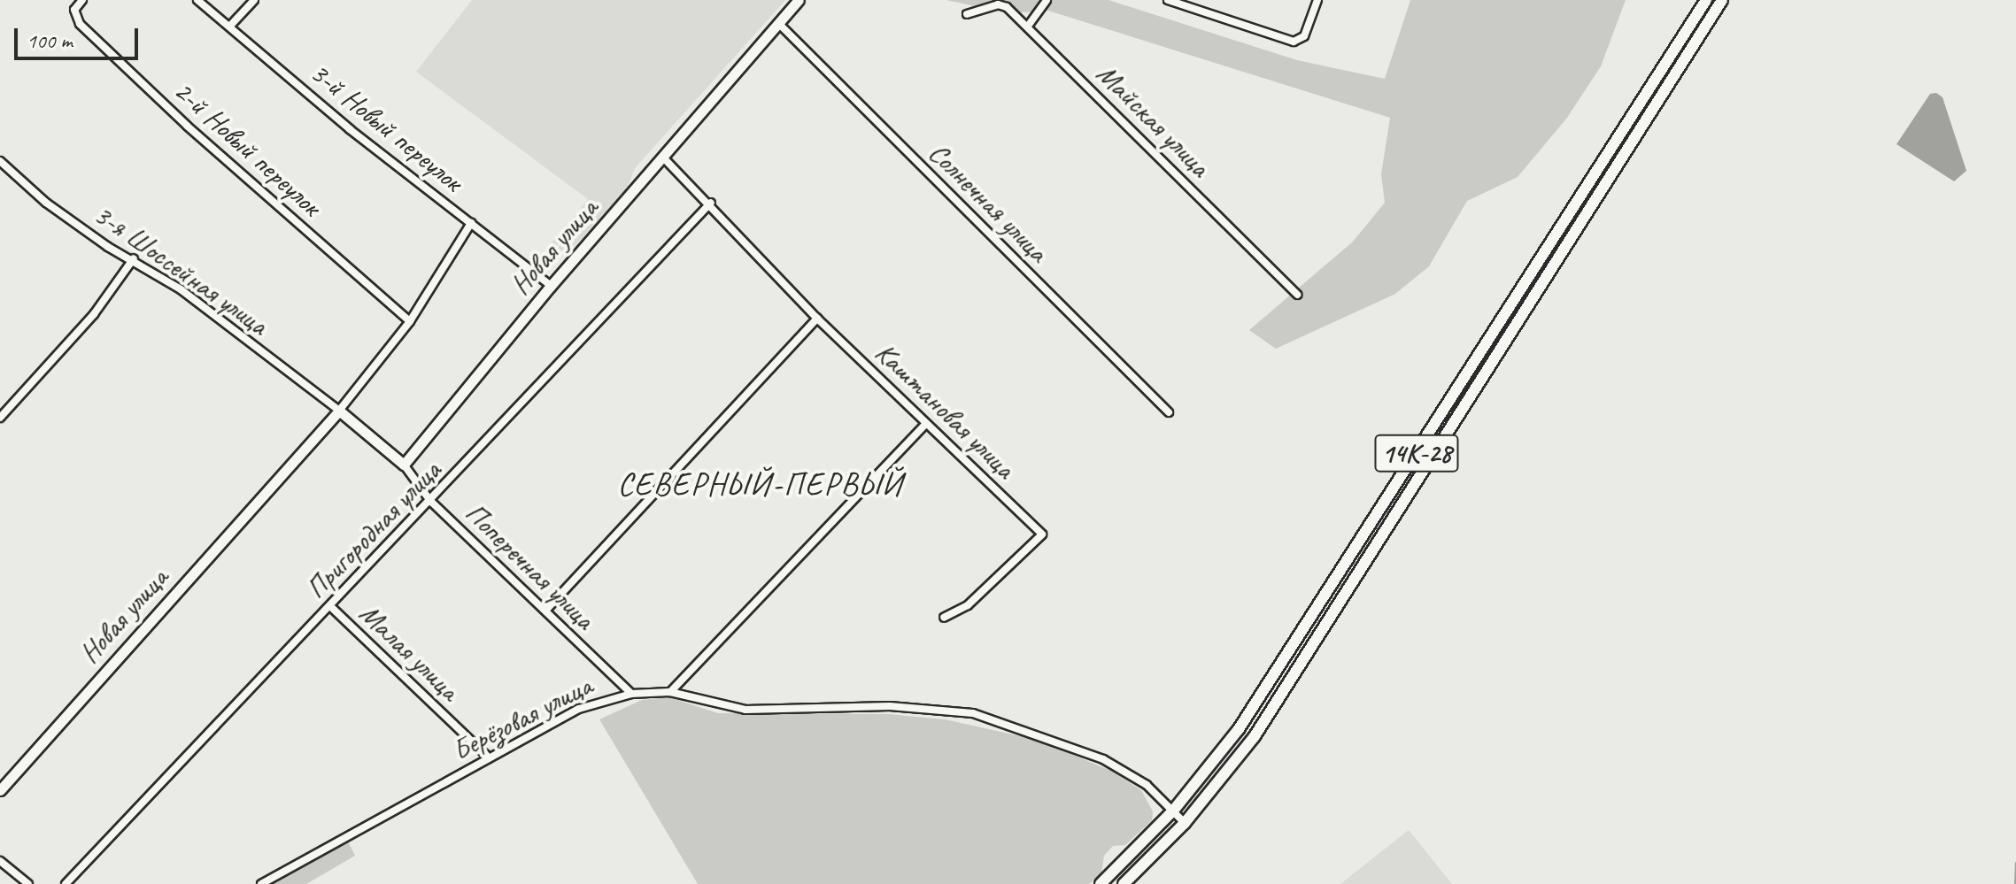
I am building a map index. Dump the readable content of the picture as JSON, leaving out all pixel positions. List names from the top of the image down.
{
  "streets": {
    "main road": ["14К-28"],
    "street": [
      "Майская улица",
      "3-й Новый переулок",
      "2-й Новый переулок",
      "Солнечная улица",
      "Новая улица",
      "3-я Шоссейная улица",
      "Каштановая улица",
      "Пригородная улица",
      "Поперечная улица",
      "Малая улица",
      "Берёзовая улица"
    ]
  },
  "crossings": [
    ["3-й Новый переулок", "Новая улица"],
    ["2-й Новый переулок", "Новая улица"],
    ["Солнечная улица", "Новая улица"],
    ["Новая улица", "3-я Шоссейная улица"],
    ["Новая улица", "Каштановая улица"],
    ["Новая улица", "Поперечная улица"],
    ["Каштановая улица", "Пригородная улица"],
    ["14К-28", "Берёзовая улица"],
    ["Пригородная улица", "Поперечная улица"],
    ["Пригородная улица", "Малая улица"],
    ["Поперечная улица", "Берёзовая улица"],
    ["Малая улица", "Берёзовая улица"]
  ],
  "districts": ["СЕВЕРНЫЙ-ПЕРВЫЙ"],
  "scale_bar": "100 m"
}
